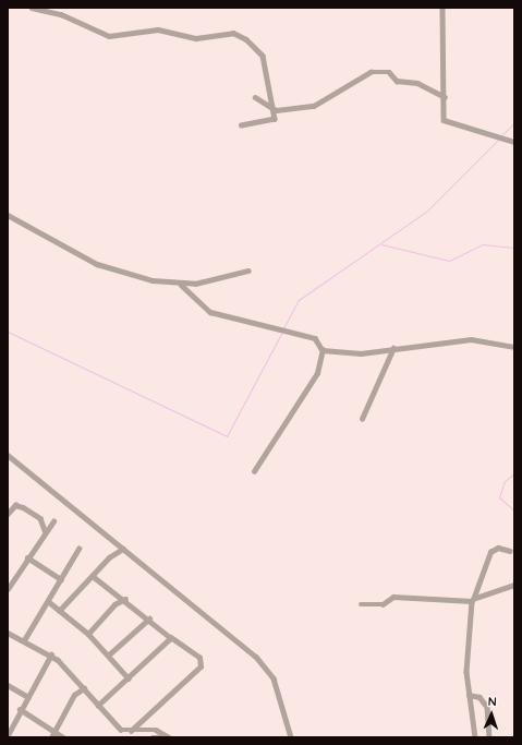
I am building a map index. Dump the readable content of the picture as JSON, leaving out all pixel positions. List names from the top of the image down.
{
  "north": "top"
}
